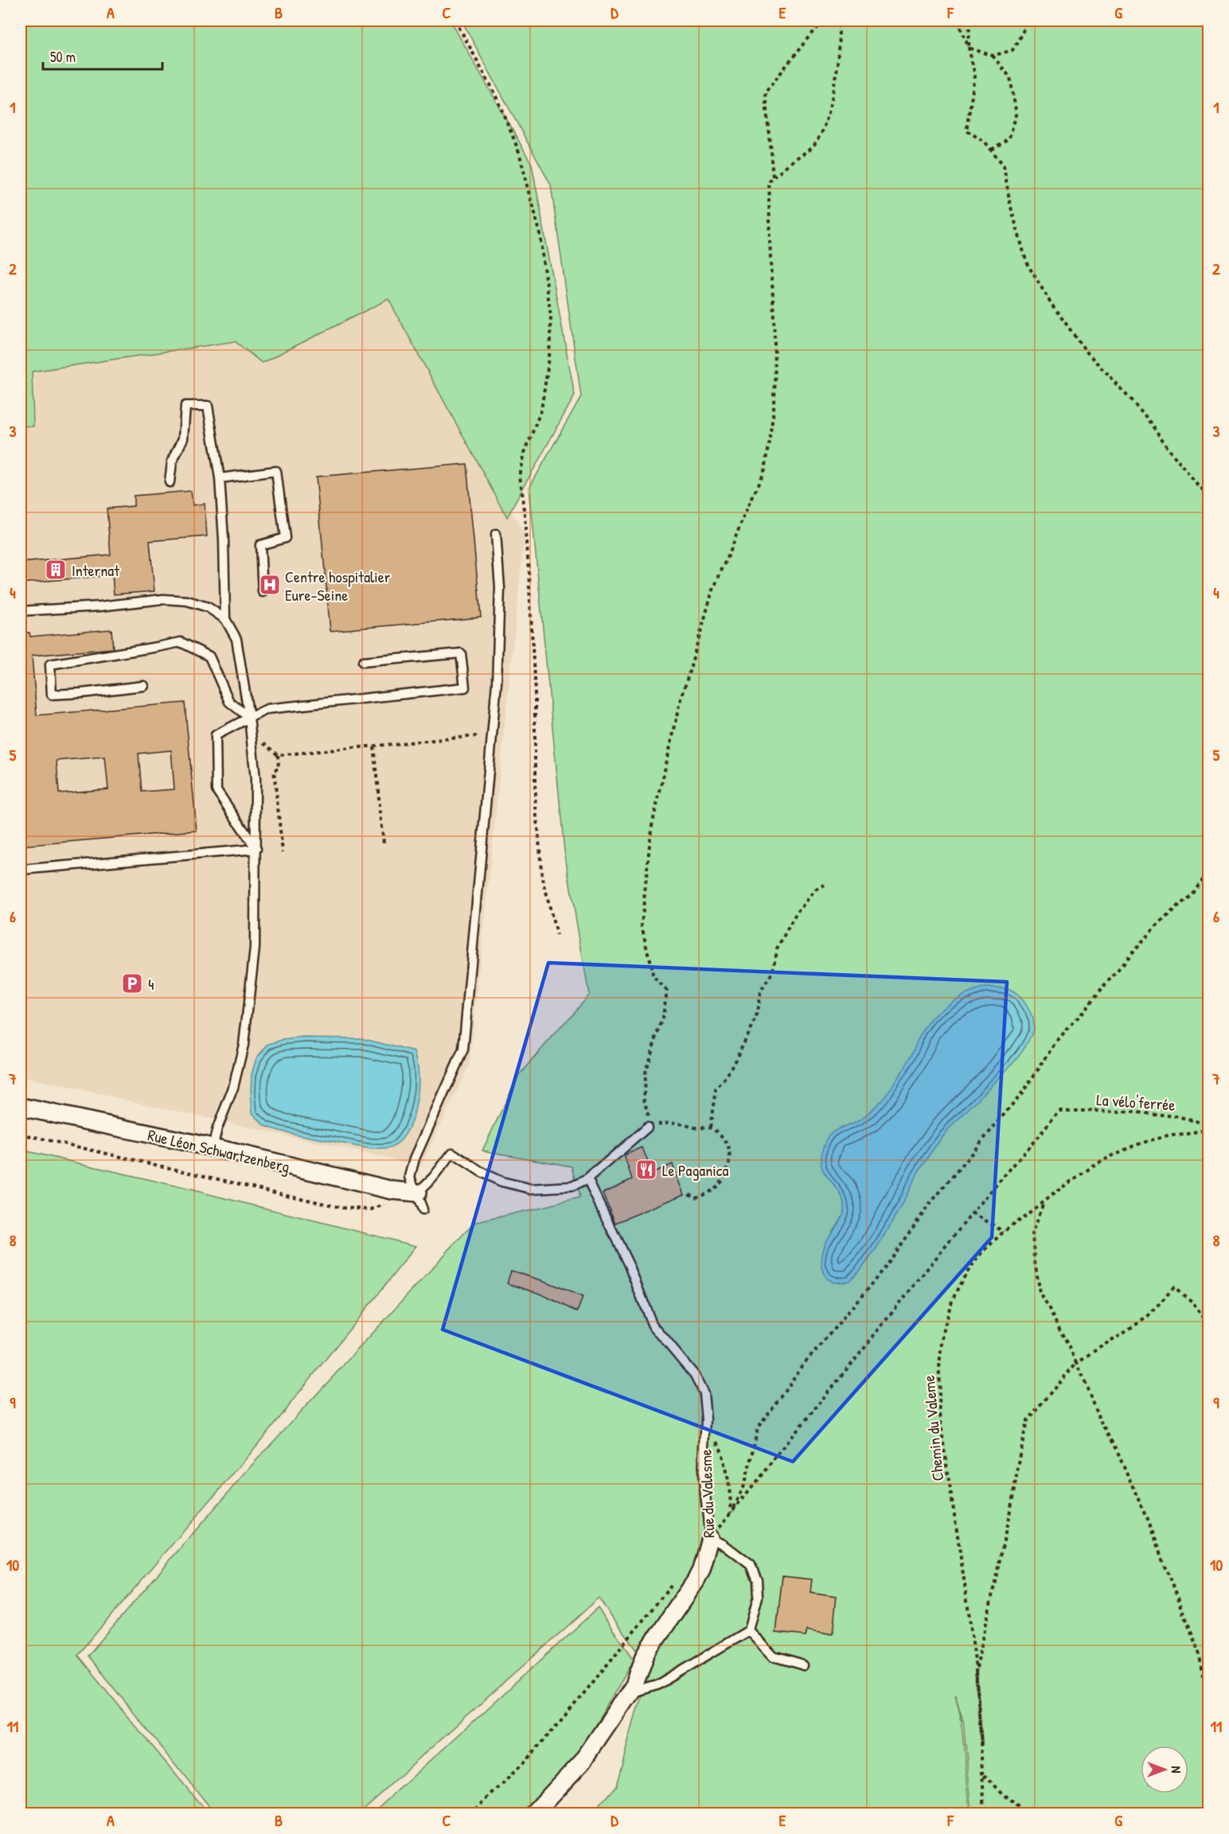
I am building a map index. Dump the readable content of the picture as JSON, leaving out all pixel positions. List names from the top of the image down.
{
  "streets": {
    "street": ["Rue Léon Schwartzenberg", "Rue du Valesme"],
    "path": ["La vélo'ferrée", "Chemin du Valeme"]
  },
  "places": {
    "building": ["Internat"],
    "hospital": ["Centre hospitalier Eure-Seine"],
    "parking": ["4"],
    "restaurant": ["Le Paganica"]
  },
  "scale_bar": "50 m",
  "north": "right",
  "grid": {
    "columns": [
      "A",
      "B",
      "C",
      "D",
      "E",
      "F",
      "G"
    ],
    "rows": [
      "1",
      "2",
      "3",
      "4",
      "5",
      "6",
      "7",
      "8",
      "9",
      "10",
      "11"
    ]
  }
}
